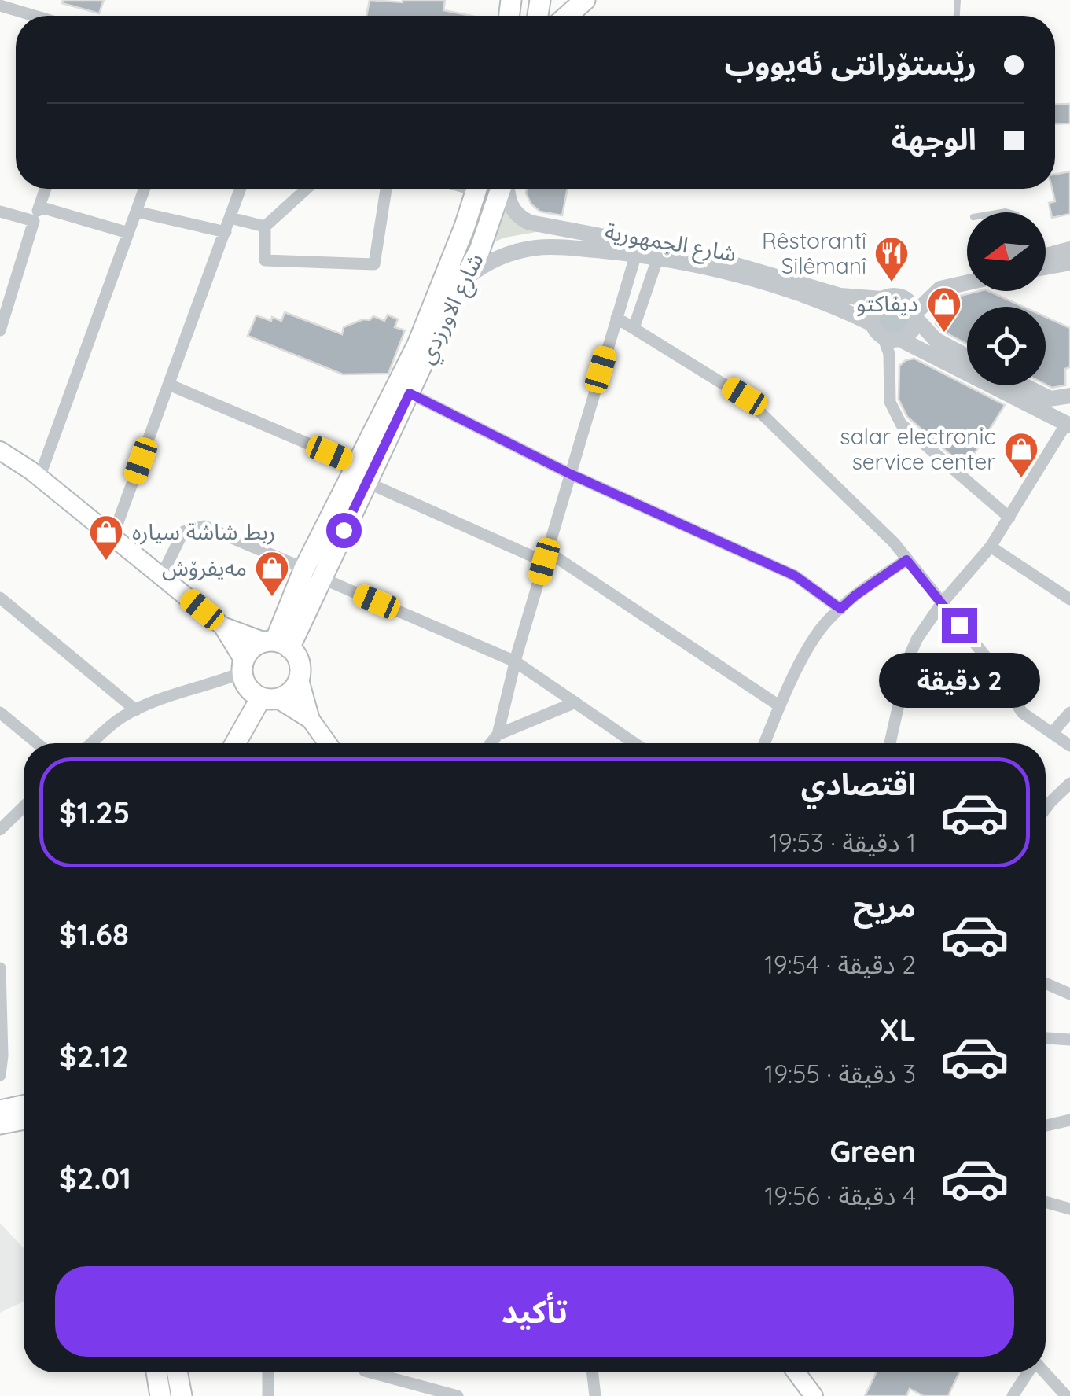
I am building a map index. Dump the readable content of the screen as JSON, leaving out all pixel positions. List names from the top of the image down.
{
  "streets": {
    "main road": ["شارع الاورزدي"],
    "street": ["شارع الجمهورية"]
  },
  "crossings": [
    ["شارع الجمهورية", "شارع الاورزدي"]
  ],
  "places": {
    "restaurant": ["Rêstorantî Silêmanî"],
    "shop": [
      "ديفاكتو",
      "salar electronic service center",
      "ربط شاشة سياره",
      "مەیفرۆش"
    ]
  },
  "north": "left",
  "page": {
    "banner": ["رێستۆرانتی ئەیووب", "الوجهة"],
    "bubble": "2 دقيقة",
    "list": [
      {
        "name": "اقتصادي",
        "note": "1 دقيقة · 19:53",
        "value": "$1.25"
      },
      {
        "name": "مريح",
        "note": "2 دقيقة · 19:54",
        "value": "$1.68"
      },
      {
        "name": "XL",
        "note": "3 دقيقة · 19:55",
        "value": "$2.12"
      },
      {
        "name": "Green",
        "note": "4 دقيقة · 19:56",
        "value": "$2.01"
      }
    ],
    "buttons": "تأكيد"
  }
}
